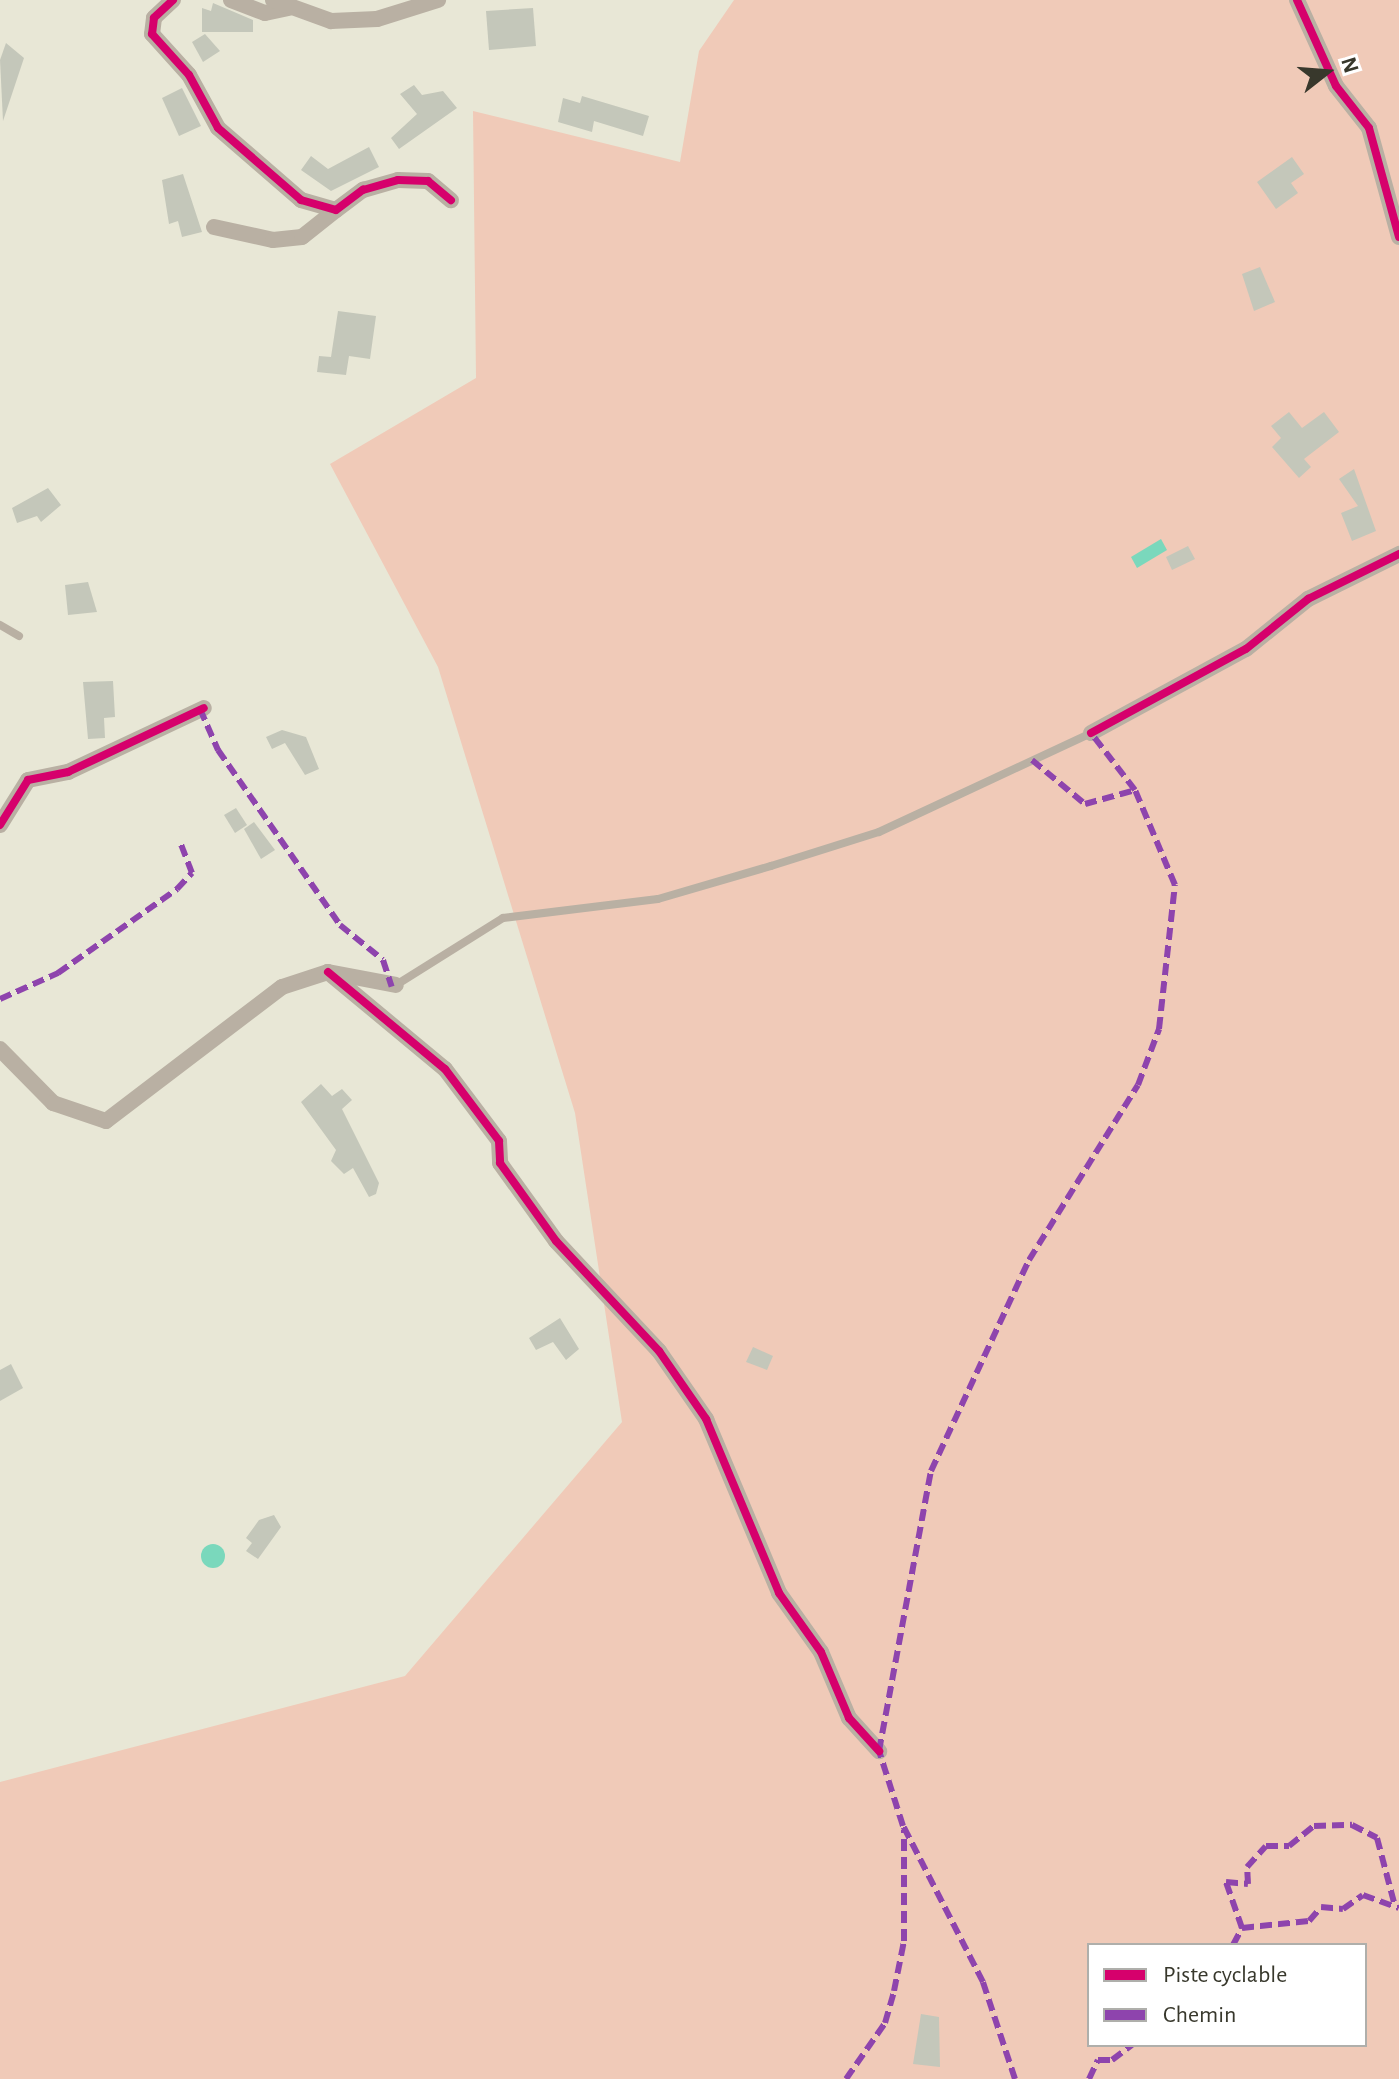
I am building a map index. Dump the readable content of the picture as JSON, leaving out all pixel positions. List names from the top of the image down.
{
  "legend": ["Piste cyclable", "Chemin"],
  "north": "right"
}
